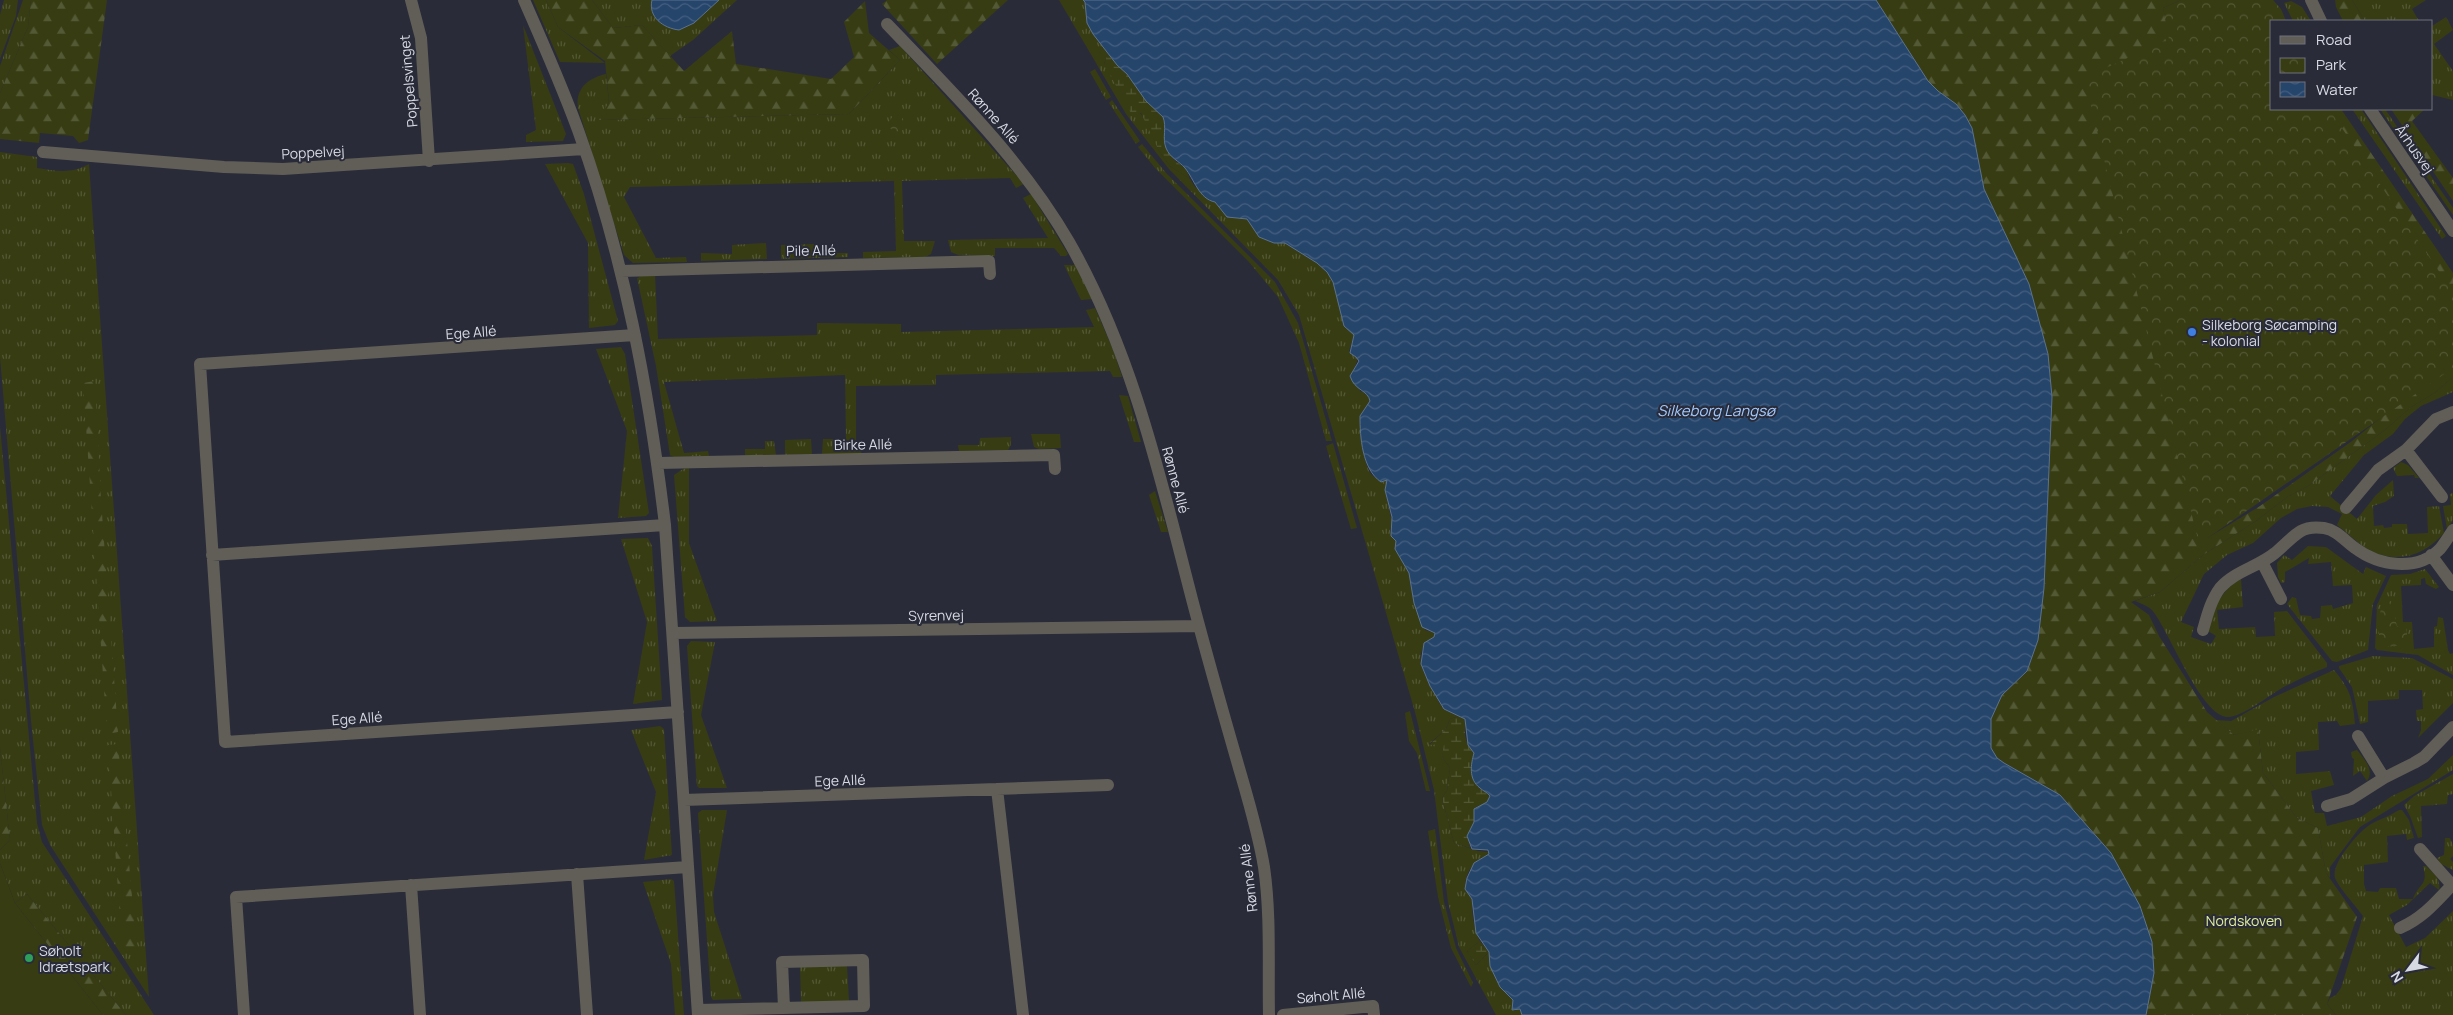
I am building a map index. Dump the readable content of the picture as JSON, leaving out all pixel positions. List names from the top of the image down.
{
  "streets": {
    "street": [
      "Poppelsvinget",
      "Rønne Allé",
      "Århusvej",
      "Poppelvej",
      "Pile Allé",
      "Ege Allé",
      "Birke Allé",
      "Syrenvej",
      "Søholt Allé"
    ]
  },
  "crossings": [
    ["Poppelsvinget", "Poppelvej"],
    ["Rønne Allé", "Syrenvej"]
  ],
  "water": ["Silkeborg Langsø"],
  "parks": ["Nordskoven"],
  "places": ["Silkeborg Søcamping - kolonial", "Søholt Idrætspark"],
  "legend": ["Road", "Park", "Water"],
  "north": "bottom left"
}
